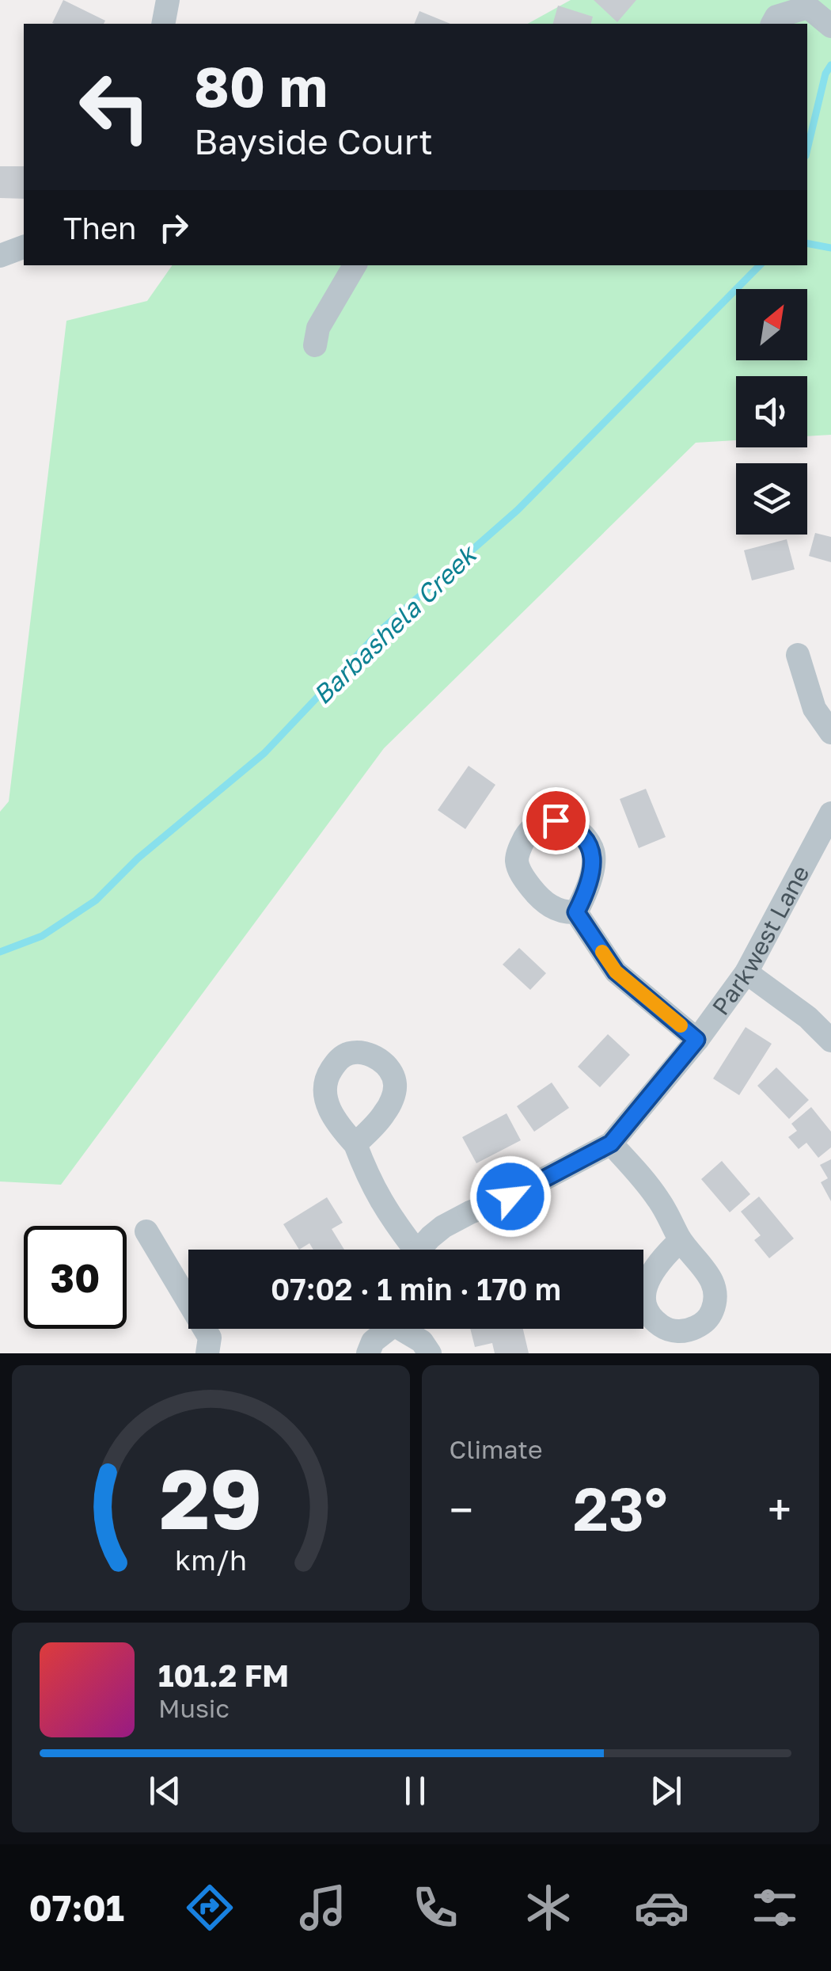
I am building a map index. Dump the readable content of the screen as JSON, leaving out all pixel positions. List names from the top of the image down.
{
  "streets": {
    "street": ["Parkwest Lane"]
  },
  "water": ["Barbashela Creek"],
  "north": "top right",
  "page": {
    "turn": ["80 m", "Bayside Court"],
    "then": "Then",
    "limit": "30",
    "trip": "07:02 · 1 min · 170 m",
    "tile": "Climate",
    "heat": ["−", "23°", "+"],
    "song": ["101.2 FM", "Music"],
    "tabs": "07:01",
    "gauge": ["29", "km/h"]
  }
}
